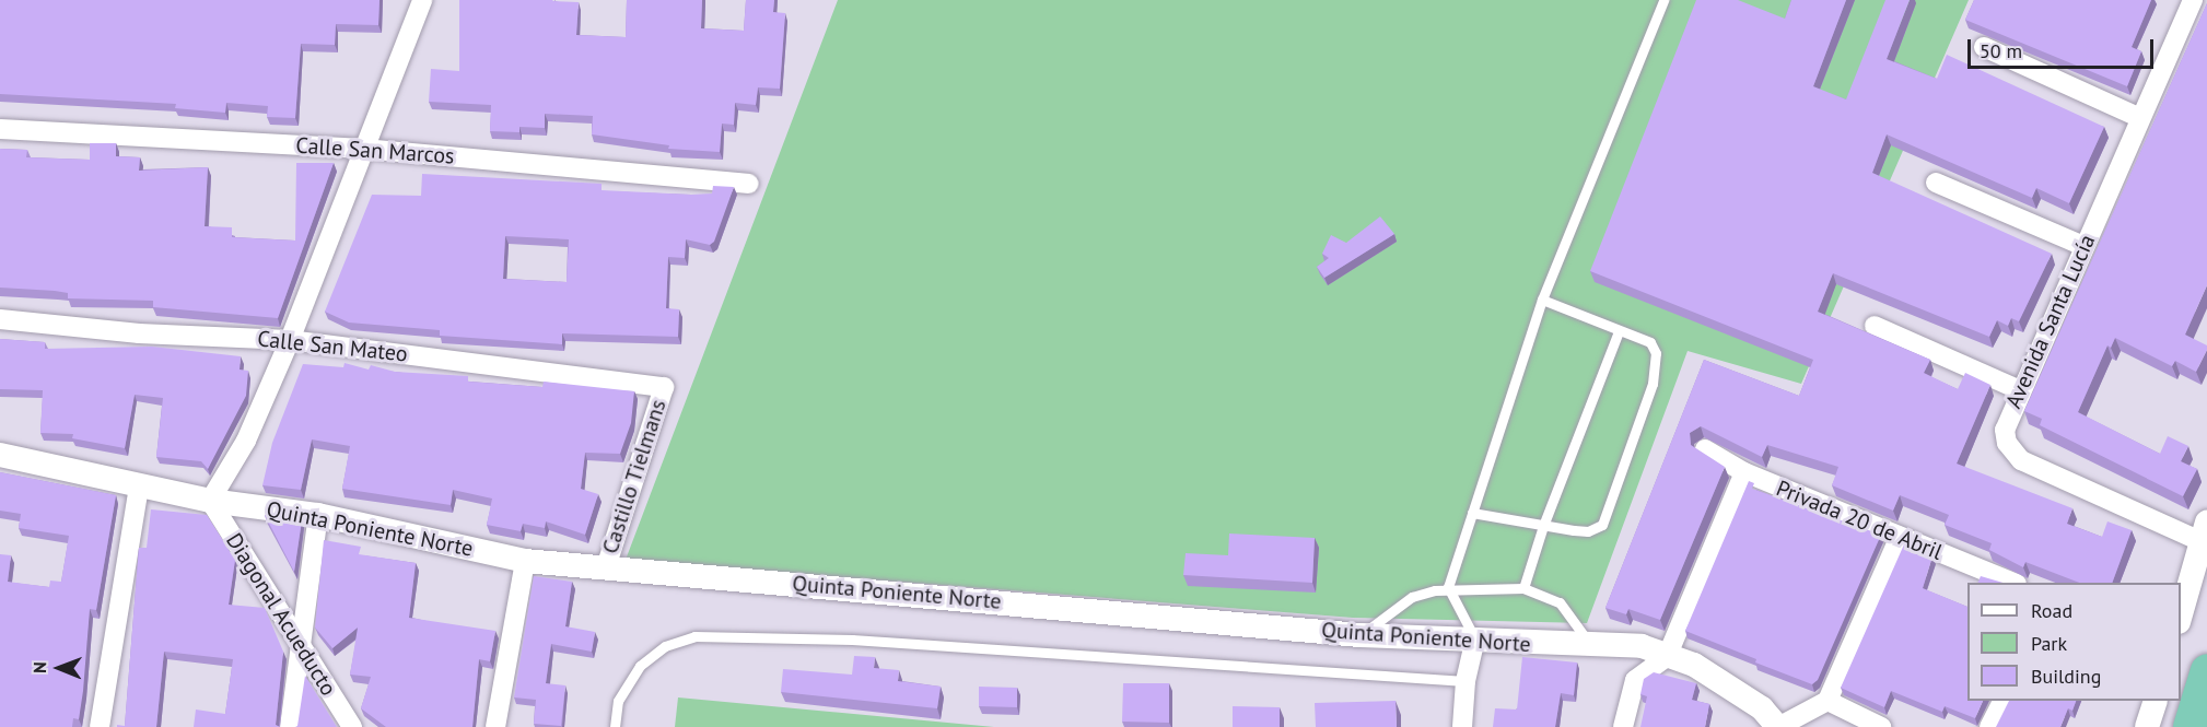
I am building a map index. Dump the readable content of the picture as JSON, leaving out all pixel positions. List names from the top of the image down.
{
  "streets": {
    "street": [
      "Calle San Marcos",
      "Avenida Santa Lucía",
      "Calle San Mateo",
      "Castillo Tielmans",
      "Privada 20 de Abril",
      "Quinta Poniente Norte",
      "Diagonal Acueducto"
    ]
  },
  "crossings": [
    ["Calle San Mateo", "Castillo Tielmans"],
    ["Castillo Tielmans", "Quinta Poniente Norte"],
    ["Quinta Poniente Norte", "Diagonal Acueducto"]
  ],
  "legend": ["Road", "Park", "Building"],
  "scale_bar": "50 m",
  "north": "left"
}
